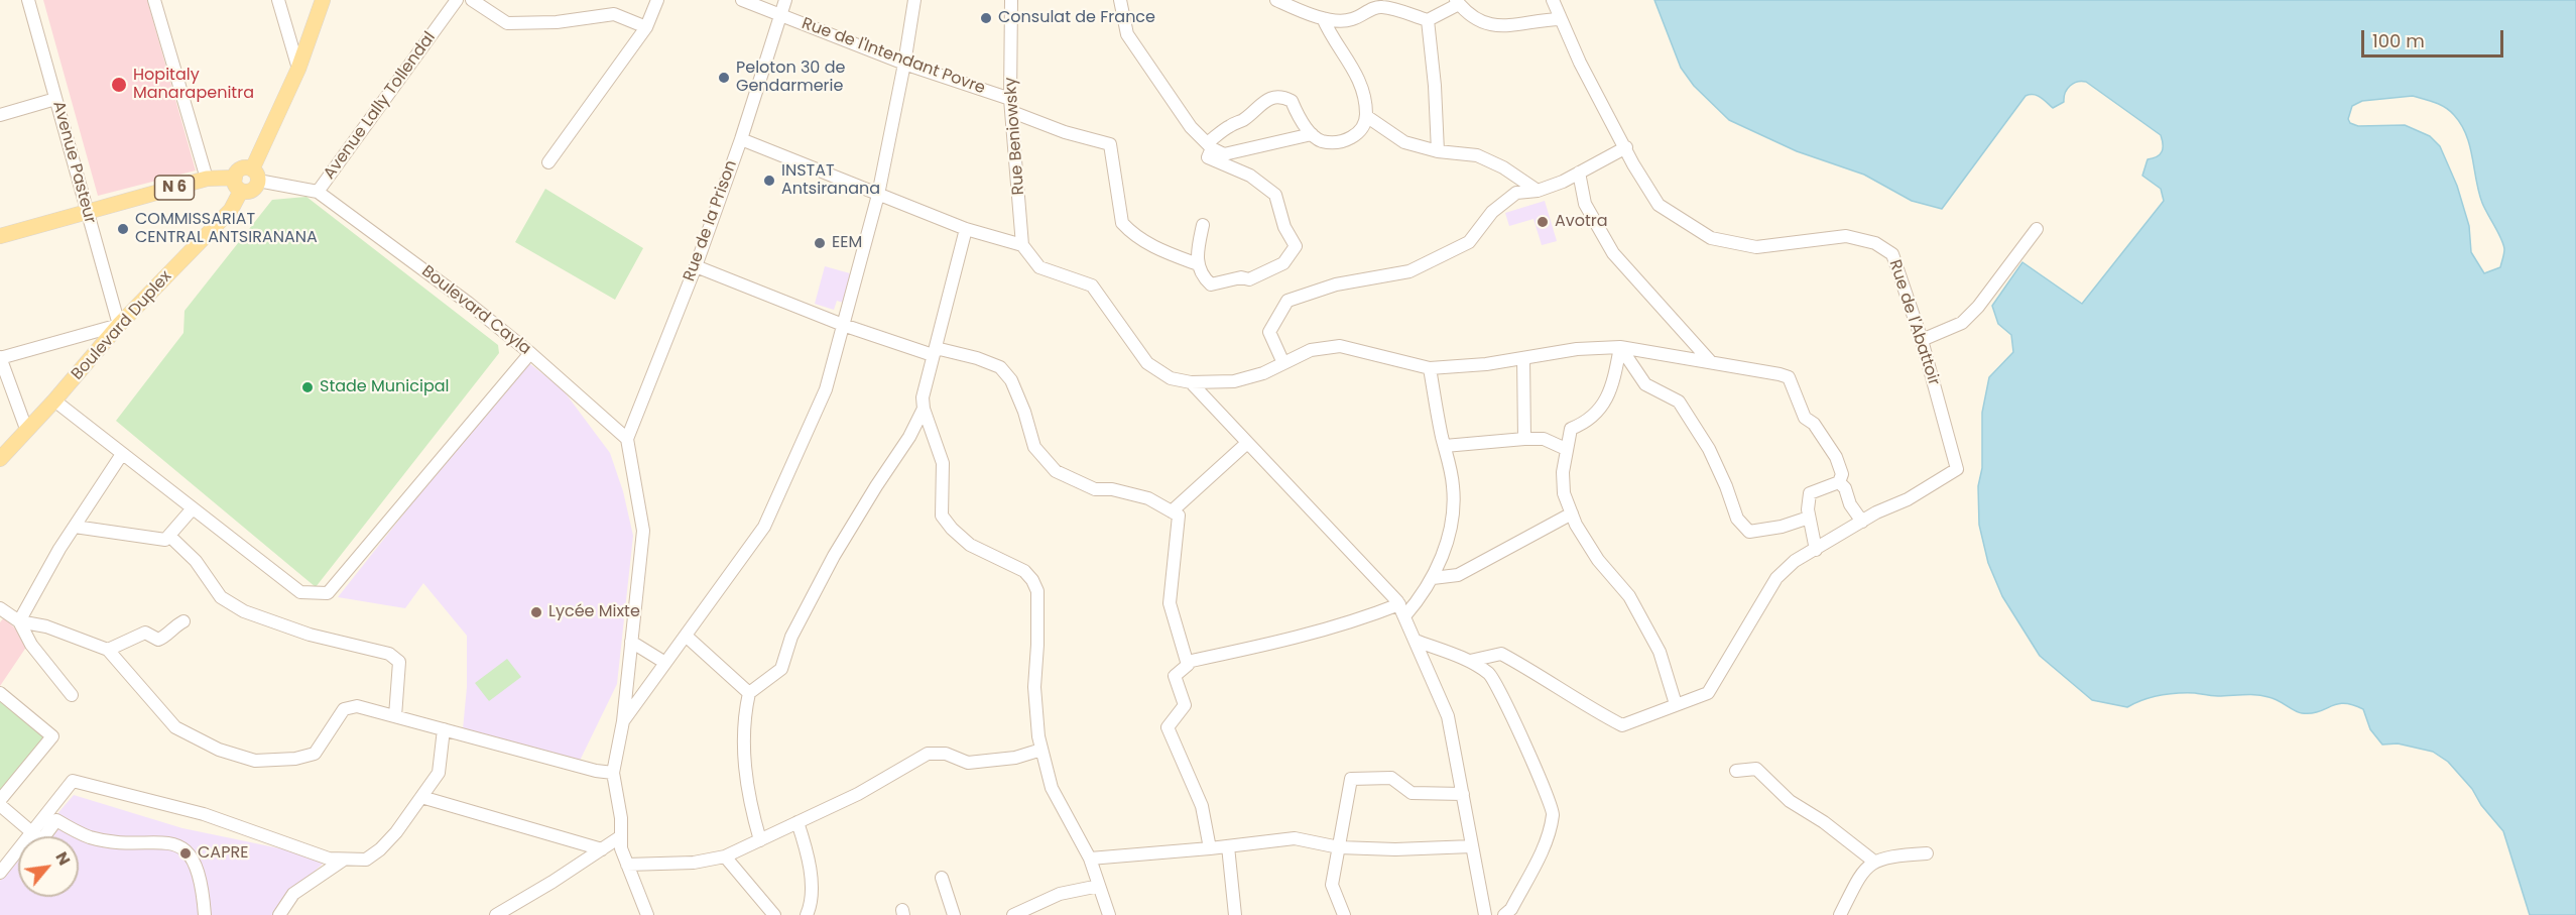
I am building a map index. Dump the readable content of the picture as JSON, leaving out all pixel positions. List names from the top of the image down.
{
  "streets": {
    "main road": ["N 6", "Boulevard Duplex"],
    "street": [
      "Rue de l'Intendant Povre",
      "Avenue Lally Tollendal",
      "Rue Beniowsky",
      "Avenue Pasteur",
      "Rue de la Prison",
      "Boulevard Cayla",
      "Rue de l'Abattoir"
    ]
  },
  "crossings": [
    ["Rue de l'Intendant Povre", "Rue Beniowsky"],
    ["Rue de l'Intendant Povre", "Rue de la Prison"],
    ["Avenue Lally Tollendal", "N 6"],
    ["Avenue Lally Tollendal", "Boulevard Cayla"],
    ["Avenue Pasteur", "N 6"],
    ["Avenue Pasteur", "Boulevard Duplex"],
    ["N 6", "Boulevard Duplex"],
    ["Rue de la Prison", "Boulevard Cayla"]
  ],
  "places": [
    "Consulat de France",
    "Peloton 30 de Gendarmerie",
    "Hopitaly Manarapenitra",
    "INSTAT Antsiranana",
    "Avotra",
    "COMMISSARIAT CENTRAL ANTSIRANANA",
    "EEM",
    "Stade Municipal",
    "Lycée Mixte",
    "CAPRE"
  ],
  "scale_bar": "100 m",
  "north": "top right"
}
